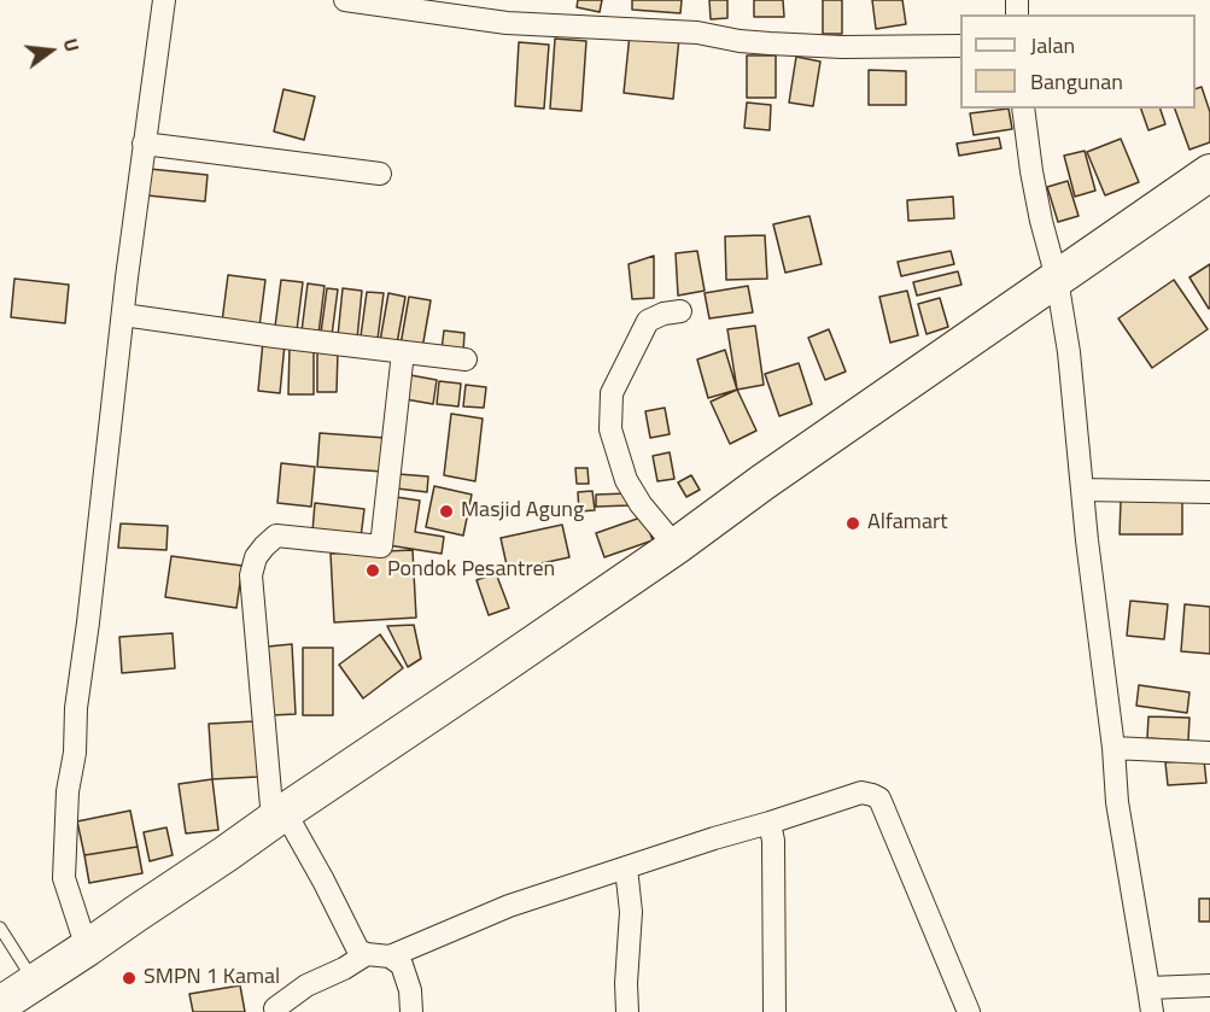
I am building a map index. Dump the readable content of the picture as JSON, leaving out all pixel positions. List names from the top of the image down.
{
  "places": [
    "Masjid Agung",
    "Alfamart",
    "Pondok Pesantren",
    "SMPN 1 Kamal"
  ],
  "legend": ["Jalan", "Bangunan"],
  "north": "right"
}
